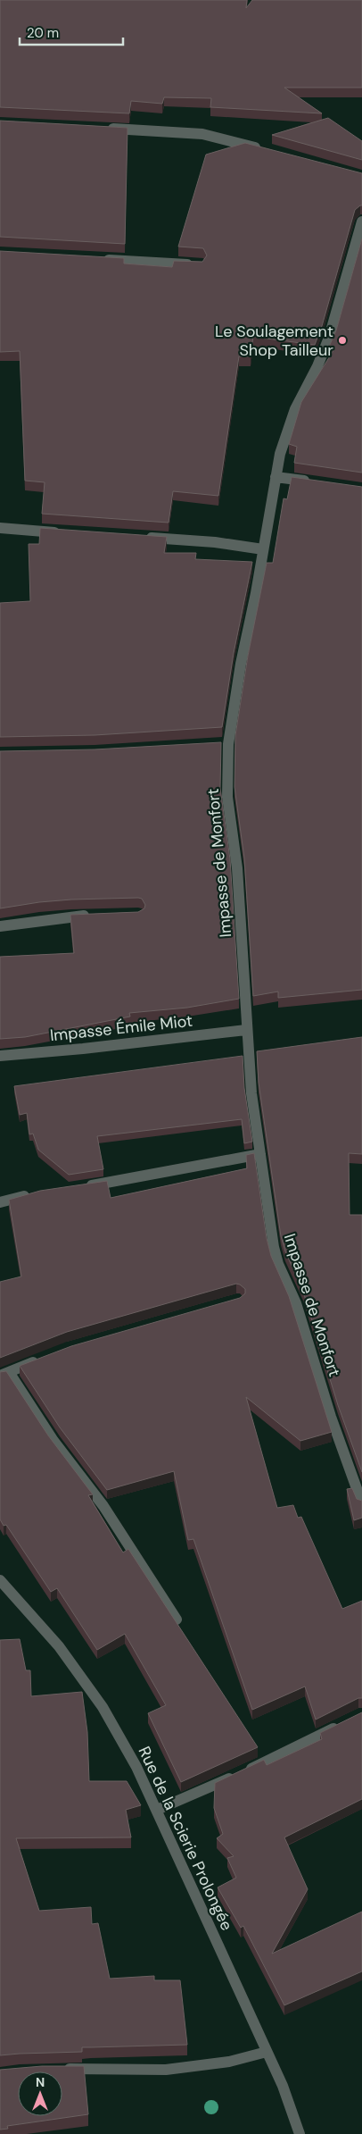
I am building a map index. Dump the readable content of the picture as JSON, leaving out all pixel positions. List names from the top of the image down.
{
  "streets": {
    "street": ["Impasse de Monfort", "Impasse Émile Miot", "Rue de la Scierie Prolongée"]
  },
  "crossings": [
    ["Impasse de Monfort", "Impasse Émile Miot"]
  ],
  "places": ["Le Soulagement Shop Tailleur"],
  "scale_bar": "20 m",
  "north": "top"
}
